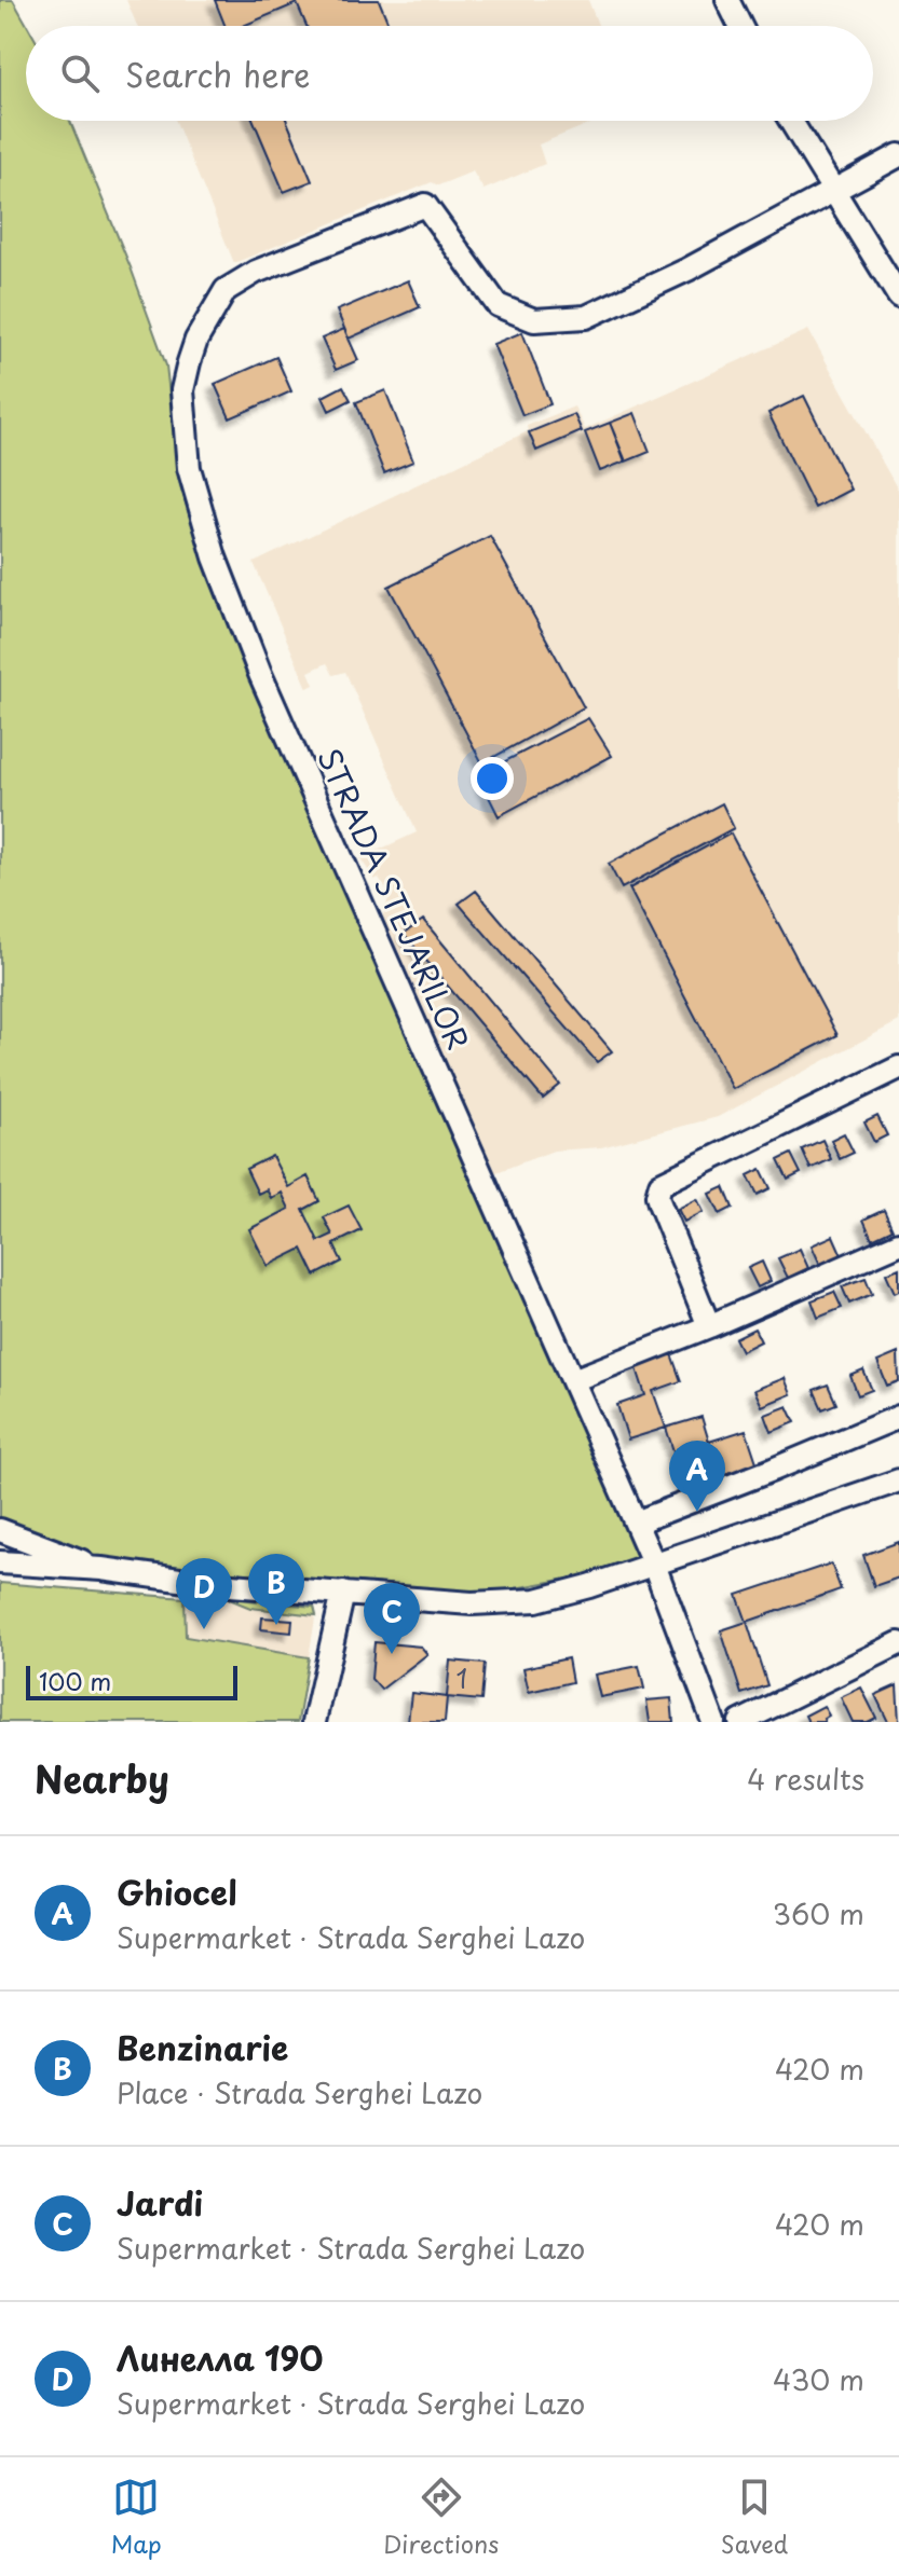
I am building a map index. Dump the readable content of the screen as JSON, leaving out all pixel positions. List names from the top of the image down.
{
  "streets": {
    "street": ["STRADA STEJARILOR"]
  },
  "house_numbers": ["1"],
  "scale_bar": "100 m",
  "page": {
    "search": "Search here",
    "pins": [
      "A",
      "B",
      "D",
      "C"
    ],
    "scale": "100 m",
    "heading": ["Nearby", "4 results"],
    "list": [
      {
        "mark": "A",
        "name": "Ghiocel",
        "note": "Supermarket · Strada Serghei Lazo",
        "value": "360 m"
      },
      {
        "mark": "B",
        "name": "Benzinarie",
        "note": "Place · Strada Serghei Lazo",
        "value": "420 m"
      },
      {
        "mark": "C",
        "name": "Jardi",
        "note": "Supermarket · Strada Serghei Lazo",
        "value": "420 m"
      },
      {
        "mark": "D",
        "name": "Линелла 190",
        "note": "Supermarket · Strada Serghei Lazo",
        "value": "430 m"
      }
    ],
    "nav": ["Map", "Directions", "Saved"]
  }
}
